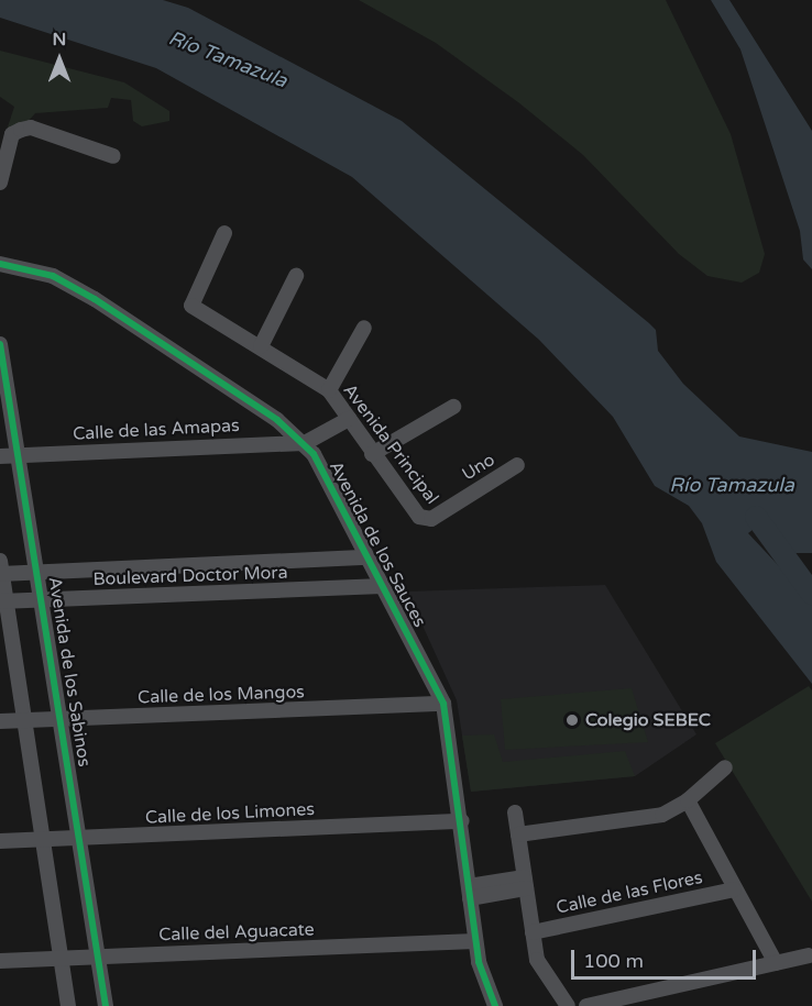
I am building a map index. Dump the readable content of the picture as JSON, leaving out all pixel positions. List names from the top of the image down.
{
  "streets": {
    "street": [
      "Calle de las Amapas",
      "Avenida Principal",
      "Uno",
      "Avenida de los Sauces",
      "Boulevard Doctor Mora",
      "Avenida de los Sabinos",
      "Calle de los Mangos",
      "Calle de los Limones",
      "Calle de las Flores",
      "Calle del Aguacate"
    ]
  },
  "crossings": [
    ["Calle de las Amapas", "Avenida Principal"],
    ["Calle de las Amapas", "Avenida de los Sauces"],
    ["Calle de las Amapas", "Avenida de los Sabinos"],
    ["Avenida Principal", "Uno"],
    ["Avenida de los Sauces", "Boulevard Doctor Mora"],
    ["Avenida de los Sauces", "Calle de los Mangos"],
    ["Avenida de los Sauces", "Calle de los Limones"],
    ["Avenida de los Sauces", "Calle del Aguacate"],
    ["Boulevard Doctor Mora", "Avenida de los Sabinos"],
    ["Avenida de los Sabinos", "Calle de los Mangos"],
    ["Avenida de los Sabinos", "Calle de los Limones"],
    ["Avenida de los Sabinos", "Calle del Aguacate"]
  ],
  "water": ["Río Tamazula"],
  "places": ["Colegio SEBEC"],
  "scale_bar": "100 m",
  "north": "top"
}
